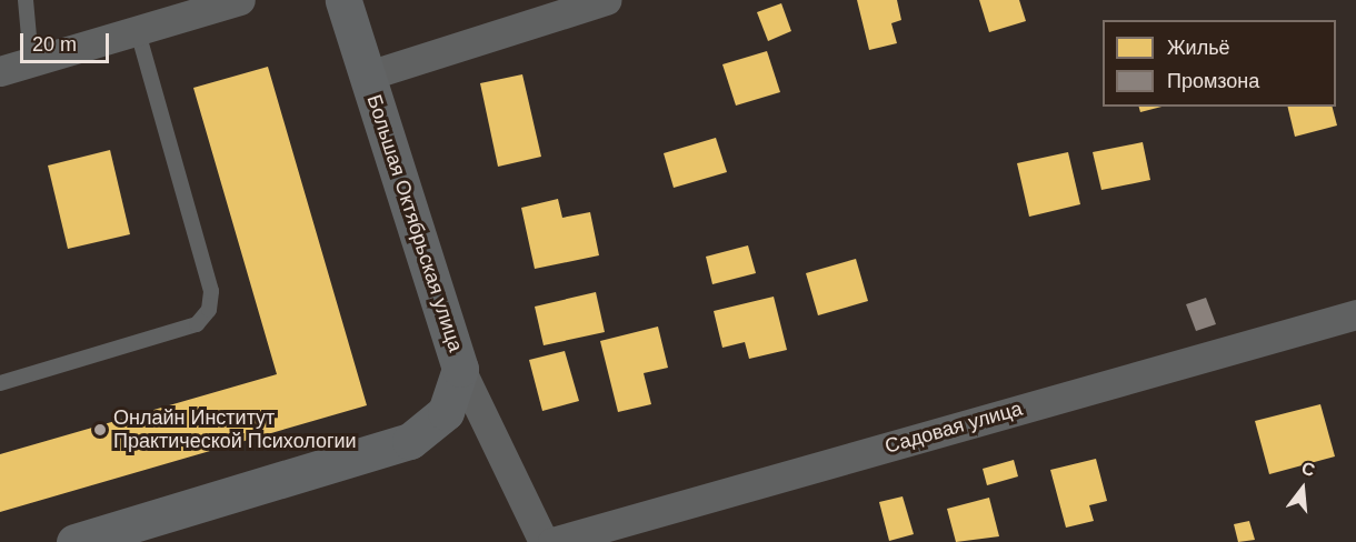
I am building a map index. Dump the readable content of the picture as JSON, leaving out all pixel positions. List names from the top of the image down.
{
  "streets": {
    "main road": ["Большая Октябрьская улица"],
    "street": ["Садовая улица"]
  },
  "places": ["Онлайн Институт Практической Психологии"],
  "legend": ["Жильё", "Промзона"],
  "scale_bar": "20 m",
  "north": "top"
}
